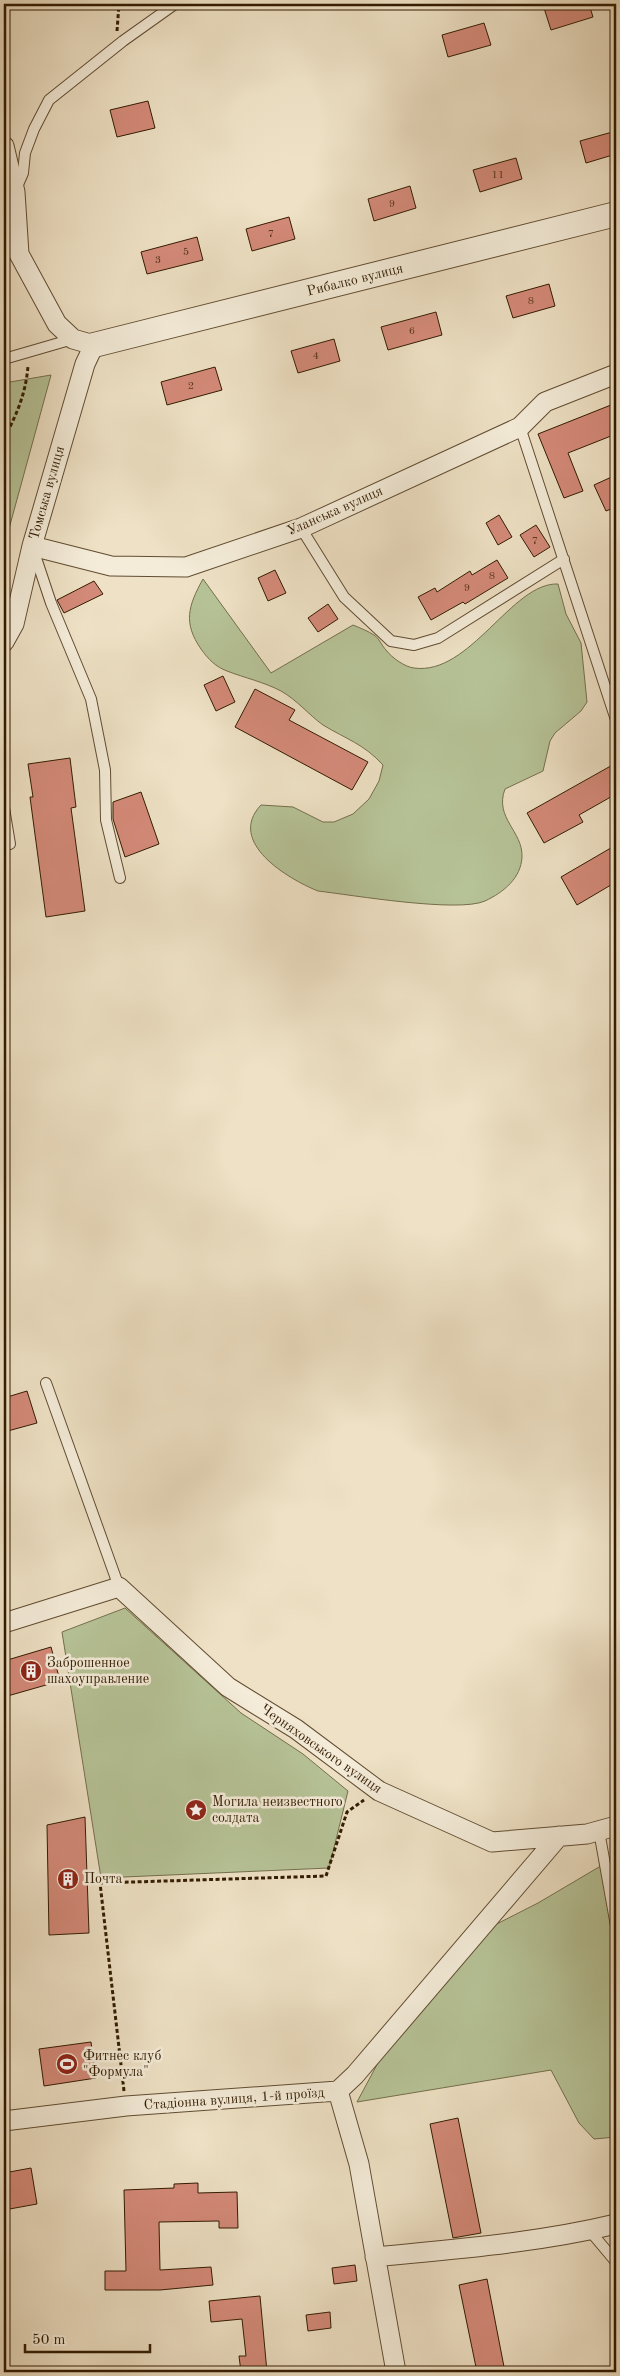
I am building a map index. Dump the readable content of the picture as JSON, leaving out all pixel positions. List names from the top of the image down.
{
  "streets": {
    "street": [
      "Рибалко вулиця",
      "Томська вулиця",
      "Уланська вулиця",
      "Черняховського вулиця",
      "Стадіонна вулиця, 1-й проїзд"
    ]
  },
  "crossings": [
    ["Рибалко вулиця", "Томська вулиця"],
    ["Томська вулиця", "Уланська вулиця"],
    ["Черняховського вулиця", "Стадіонна вулиця, 1-й проїзд"]
  ],
  "places": {
    "building": ["Заброшенное шахоуправление", "Почта"],
    "place": ["Могила неизвестного солдата"],
    "sports": ["Фитнес клуб \"Формула\""]
  },
  "house_numbers": [
    "11",
    "9",
    "7",
    "5",
    "3",
    "8",
    "6",
    "4",
    "2",
    "7",
    "8",
    "9"
  ],
  "scale_bar": "50 m"
}
